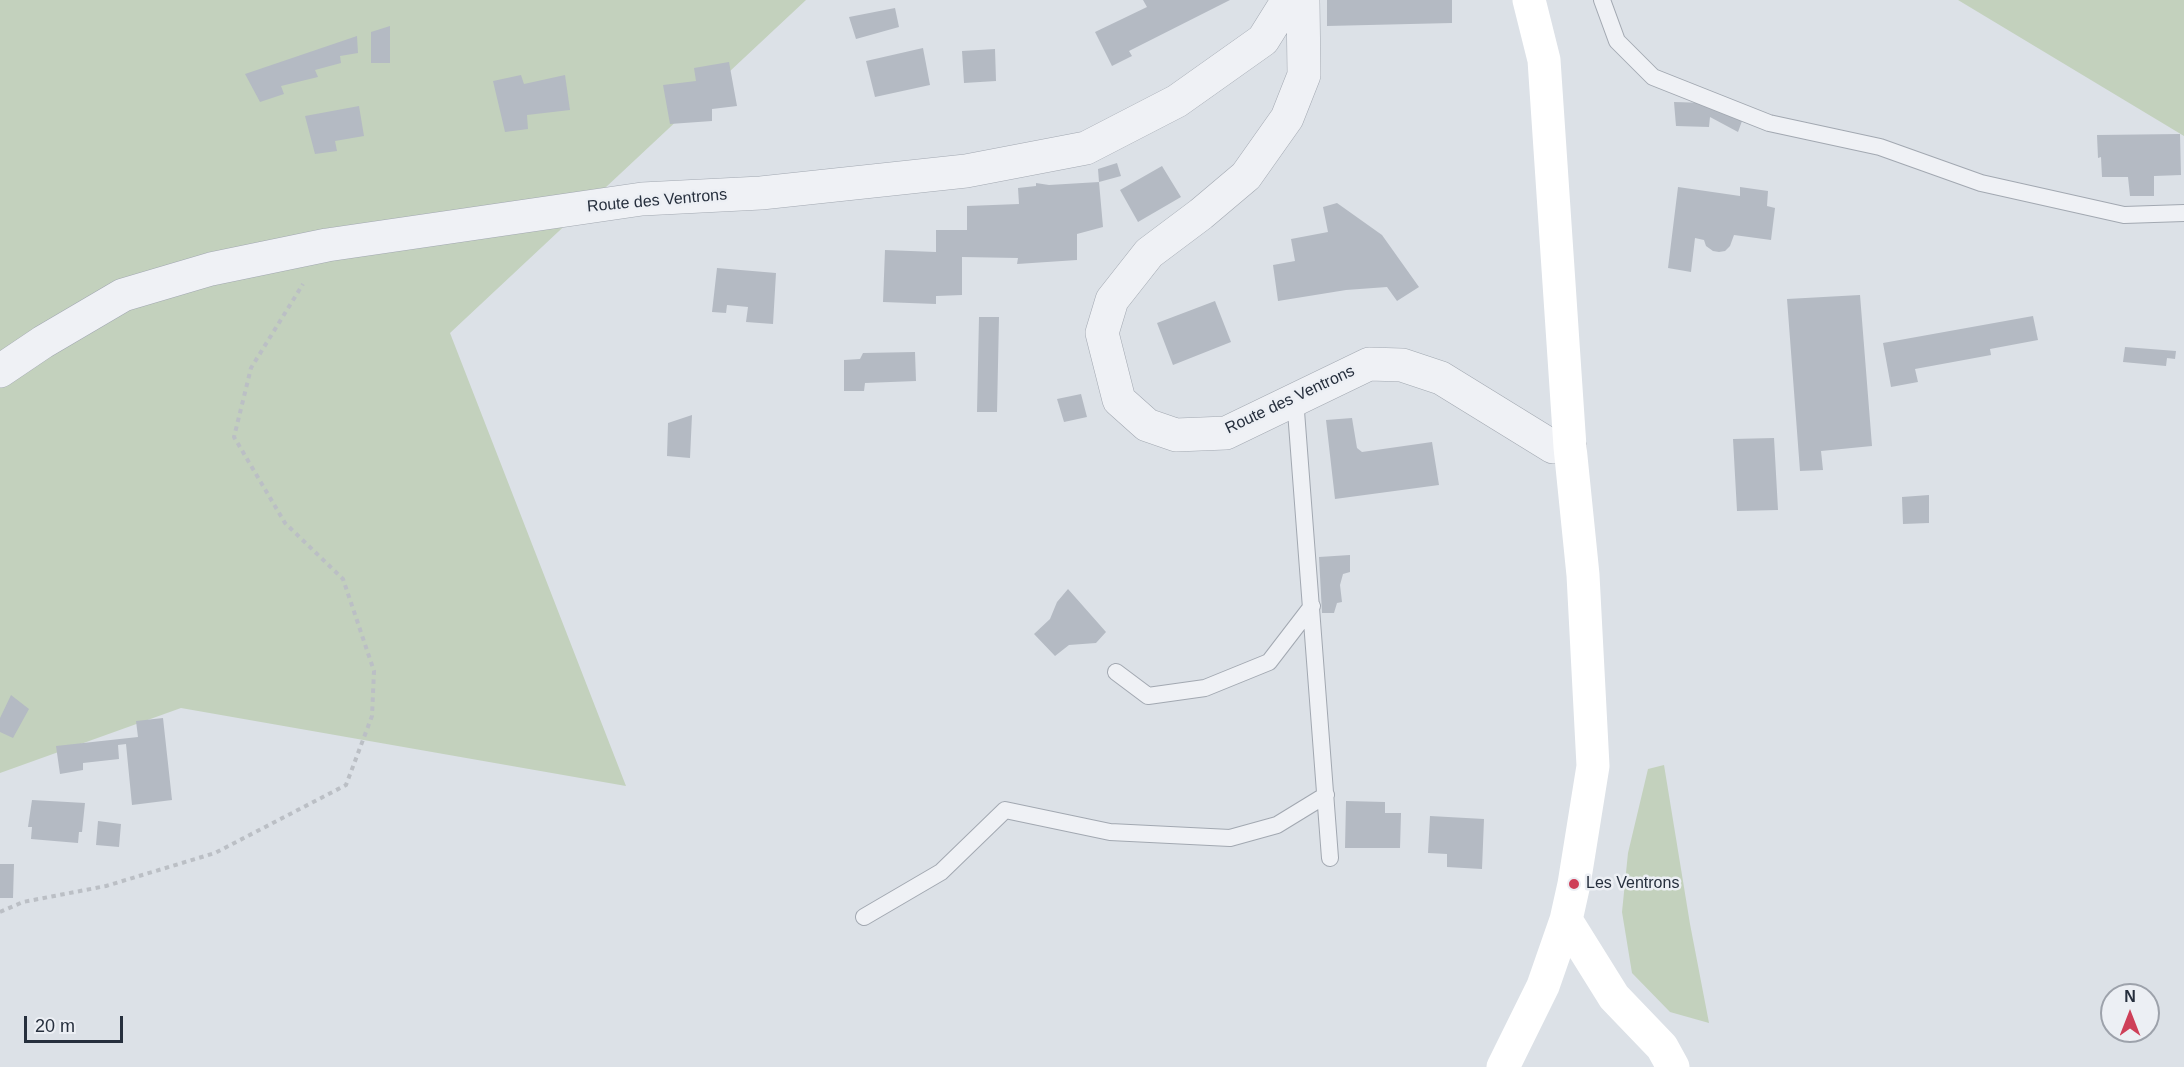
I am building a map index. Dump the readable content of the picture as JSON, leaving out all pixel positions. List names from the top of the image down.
{
  "streets": {
    "street": ["Route des Ventrons"]
  },
  "places": ["Les Ventrons"],
  "scale_bar": "20 m",
  "north": "top"
}
